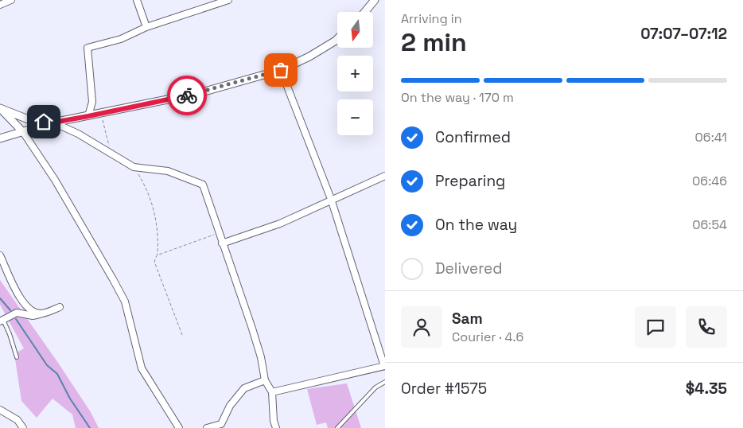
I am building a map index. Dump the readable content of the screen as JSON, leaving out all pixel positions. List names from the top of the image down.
{
  "north": "bottom",
  "page": {
    "heading": ["2 min", "Arriving in", "07:07–07:12"],
    "panel": [
      "Sam",
      "Courier · 4.6",
      "Order #1575",
      "$4.35"
    ],
    "map_buttons": ["+", "−"],
    "bar": "On the way · 170 m",
    "list": [
      ["Confirmed", "06:41"],
      ["Preparing", "06:46"],
      ["On the way", "06:54"],
      "Delivered"
    ]
  }
}
